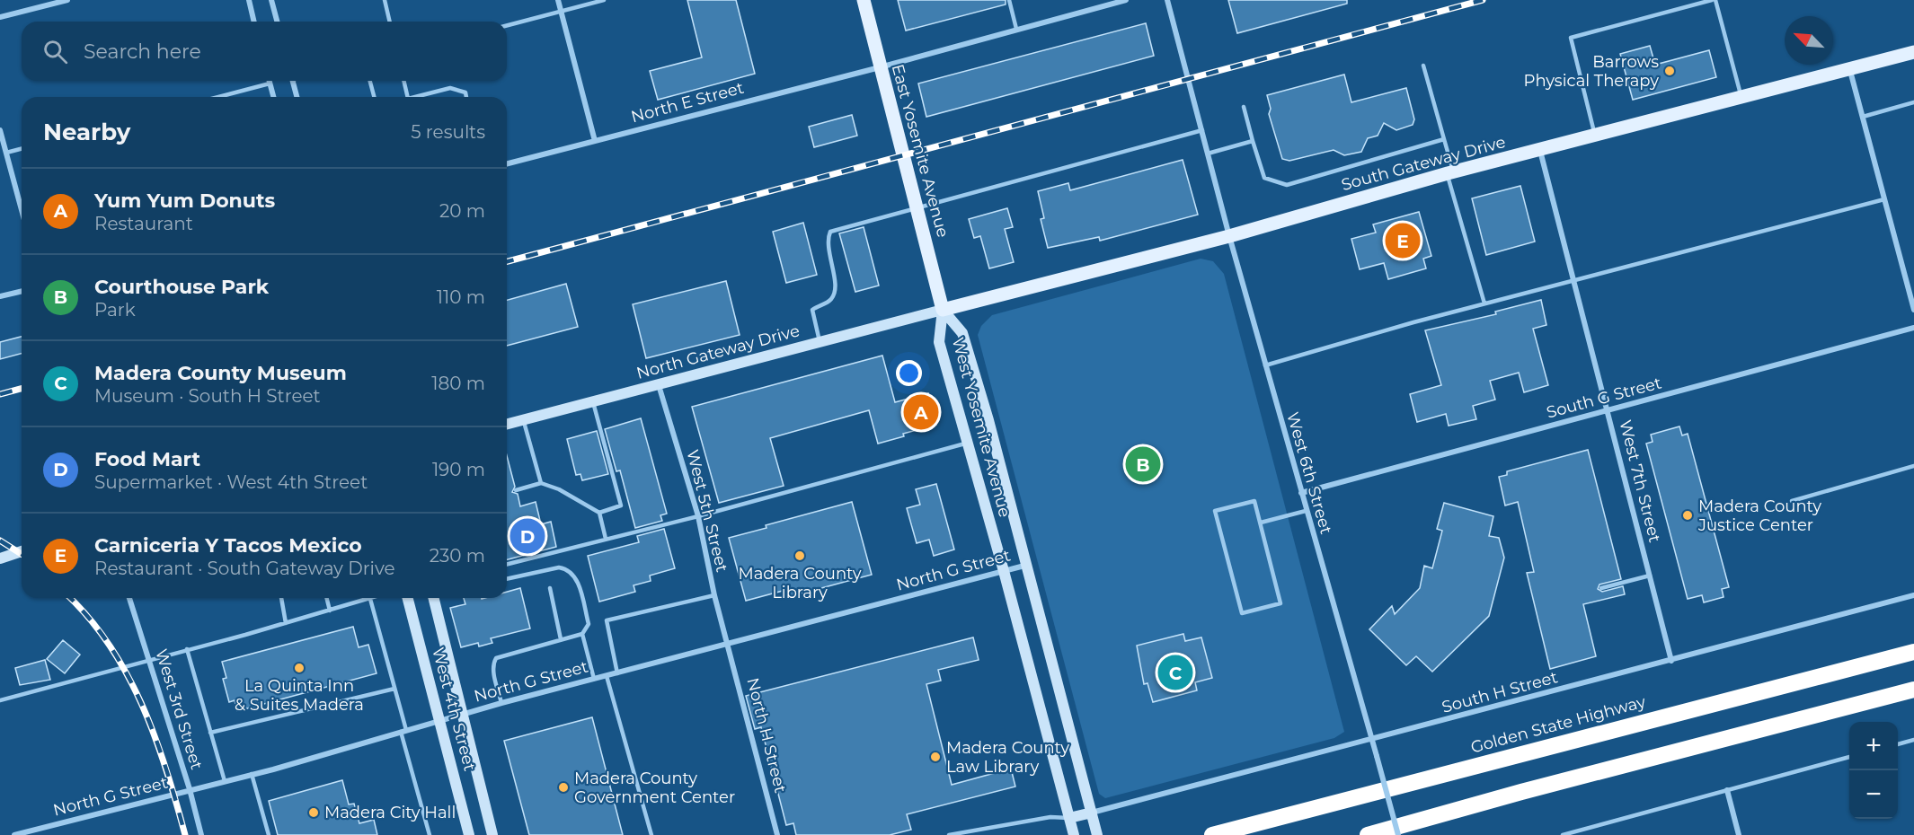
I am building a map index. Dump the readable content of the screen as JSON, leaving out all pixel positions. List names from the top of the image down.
{
  "streets": {
    "highway": ["Golden State Highway"],
    "main road": [
      "East Yosemite Avenue",
      "South Gateway Drive",
      "North Gateway Drive",
      "West Yosemite Avenue",
      "West 4th Street"
    ],
    "street": [
      "North E Street",
      "South G Street",
      "West 6th Street",
      "West 7th Street",
      "West 5th Street",
      "North G Street",
      "South H Street",
      "West 3rd Street",
      "North H Street"
    ]
  },
  "crossings": [
    ["North E Street", "East Yosemite Avenue"],
    ["East Yosemite Avenue", "South Gateway Drive"],
    ["East Yosemite Avenue", "North Gateway Drive"],
    ["East Yosemite Avenue", "West Yosemite Avenue"],
    ["South Gateway Drive", "North Gateway Drive"],
    ["South Gateway Drive", "West Yosemite Avenue"],
    ["South Gateway Drive", "West 6th Street"],
    ["South Gateway Drive", "West 7th Street"],
    ["North Gateway Drive", "West Yosemite Avenue"],
    ["North Gateway Drive", "West 5th Street"],
    ["South G Street", "West 6th Street"],
    ["South G Street", "West 7th Street"],
    ["West Yosemite Avenue", "North G Street"],
    ["West Yosemite Avenue", "South H Street"],
    ["West 6th Street", "South H Street"],
    ["West 7th Street", "South H Street"],
    ["West 5th Street", "North G Street"],
    ["West 5th Street", "North H Street"],
    ["North G Street", "West 3rd Street"],
    ["North G Street", "West 4th Street"],
    ["North G Street", "North H Street"]
  ],
  "places": [
    "Barrows Physical Therapy",
    "Madera County Justice Center",
    "Madera County Library",
    "La Quinta Inn & Suites Madera",
    "Madera County Law Library",
    "Madera County Government Center",
    "Madera City Hall"
  ],
  "north": "top left",
  "page": {
    "search": "Search here",
    "heading": ["Nearby", "5 results"],
    "list": [
      {
        "mark": "A",
        "name": "Yum Yum Donuts",
        "note": "Restaurant",
        "value": "20 m"
      },
      {
        "mark": "B",
        "name": "Courthouse Park",
        "note": "Park",
        "value": "110 m"
      },
      {
        "mark": "C",
        "name": "Madera County Museum",
        "note": "Museum · South H Street",
        "value": "180 m"
      },
      {
        "mark": "D",
        "name": "Food Mart",
        "note": "Supermarket · West 4th Street",
        "value": "190 m"
      },
      {
        "mark": "E",
        "name": "Carniceria Y Tacos Mexico",
        "note": "Restaurant · South Gateway Drive",
        "value": "230 m"
      }
    ],
    "pins": [
      "E",
      "A",
      "B",
      "D",
      "C"
    ],
    "map_buttons": ["+", "−"]
  }
}
